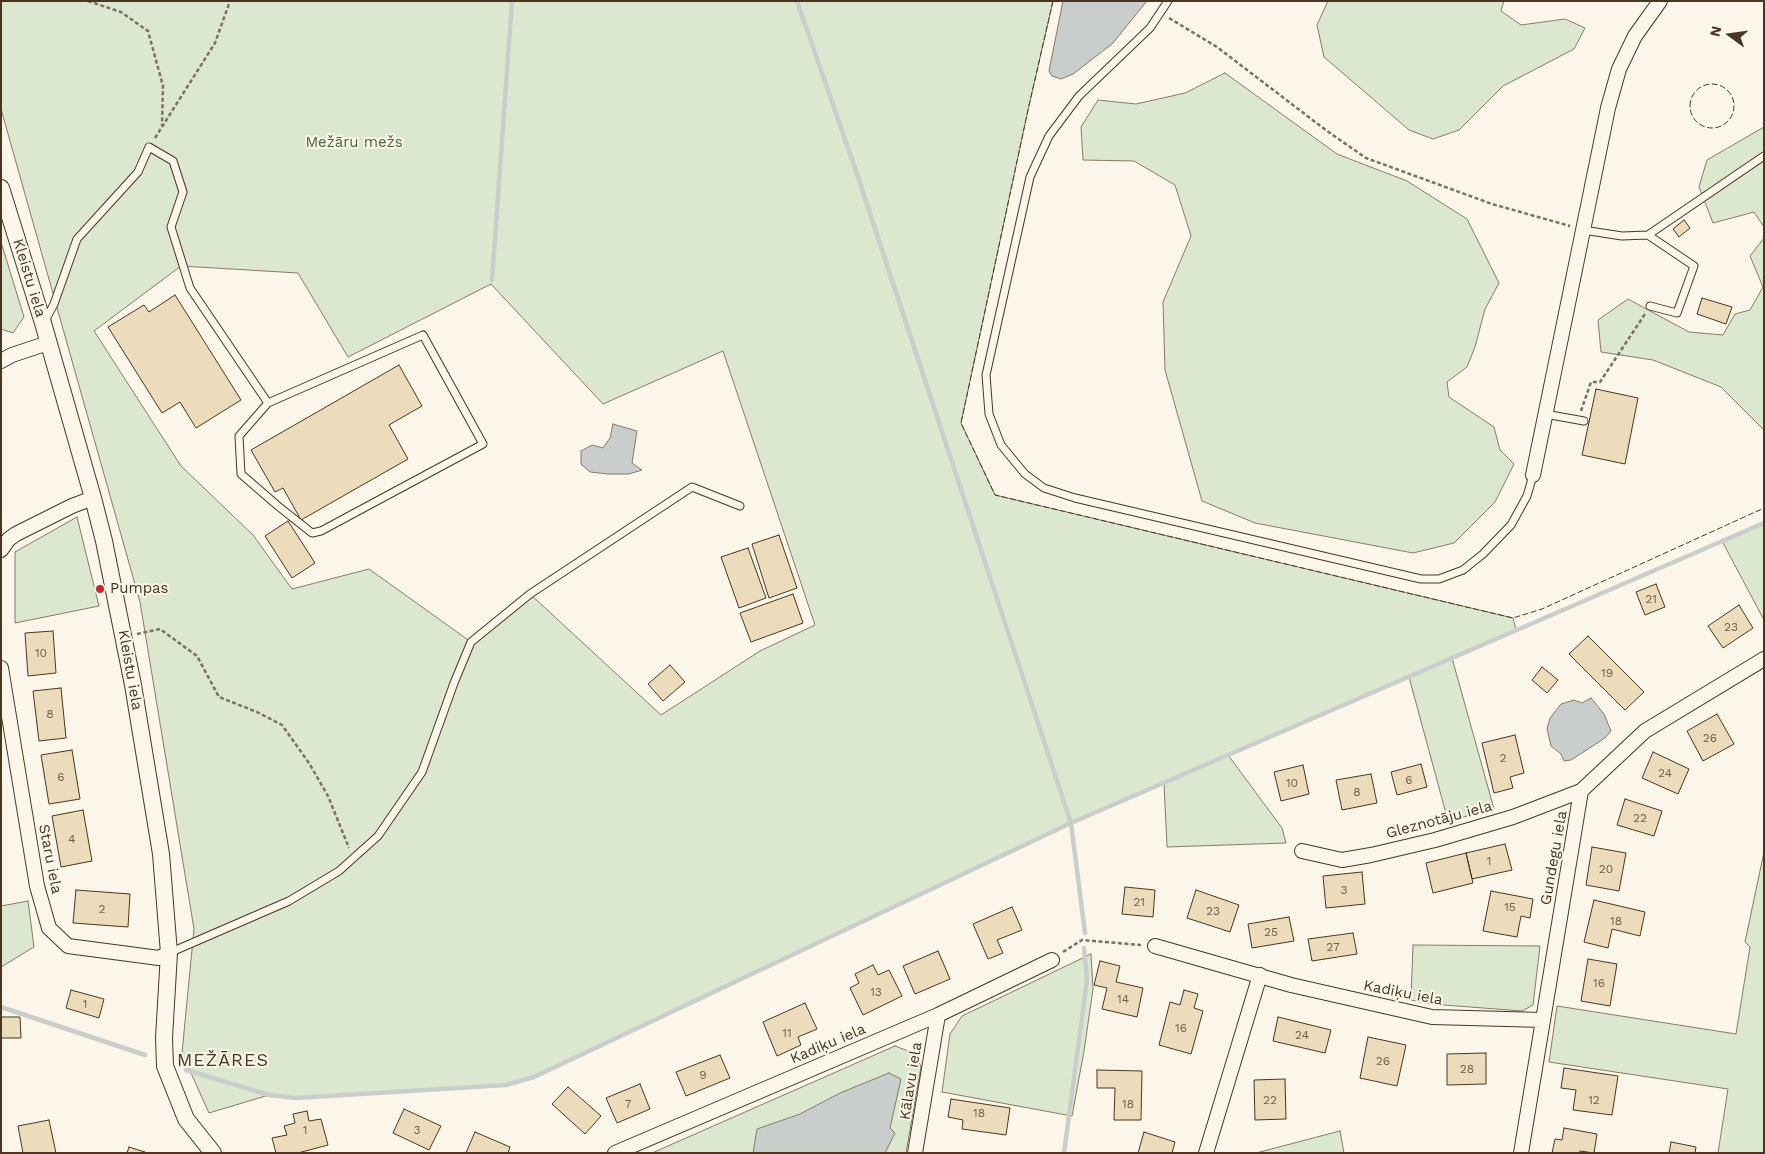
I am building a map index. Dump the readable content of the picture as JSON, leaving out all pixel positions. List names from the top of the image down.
{
  "streets": {
    "street": [
      "Kleistu iela",
      "Gleznotāju iela",
      "Gundegu iela",
      "Staru iela",
      "Kadiķu iela",
      "Kālavu iela"
    ]
  },
  "crossings": [
    ["Kleistu iela", "Staru iela"],
    ["Gleznotāju iela", "Gundegu iela"],
    ["Gundegu iela", "Kadiķu iela"],
    ["Kadiķu iela", "Kālavu iela"]
  ],
  "districts": ["MEŽĀRES"],
  "parks": ["Mežāru mežs"],
  "places": ["Pumpas"],
  "house_numbers": [
    "21",
    "23",
    "10",
    "19",
    "8",
    "26",
    "2",
    "24",
    "6",
    "6",
    "10",
    "8",
    "22",
    "4",
    "1",
    "20",
    "3",
    "21",
    "15",
    "2",
    "23",
    "18",
    "25",
    "27",
    "16",
    "13",
    "14",
    "1",
    "16",
    "11",
    "24",
    "26",
    "28",
    "9",
    "22",
    "12",
    "7",
    "18",
    "18",
    "1",
    "3"
  ],
  "north": "left"
}
